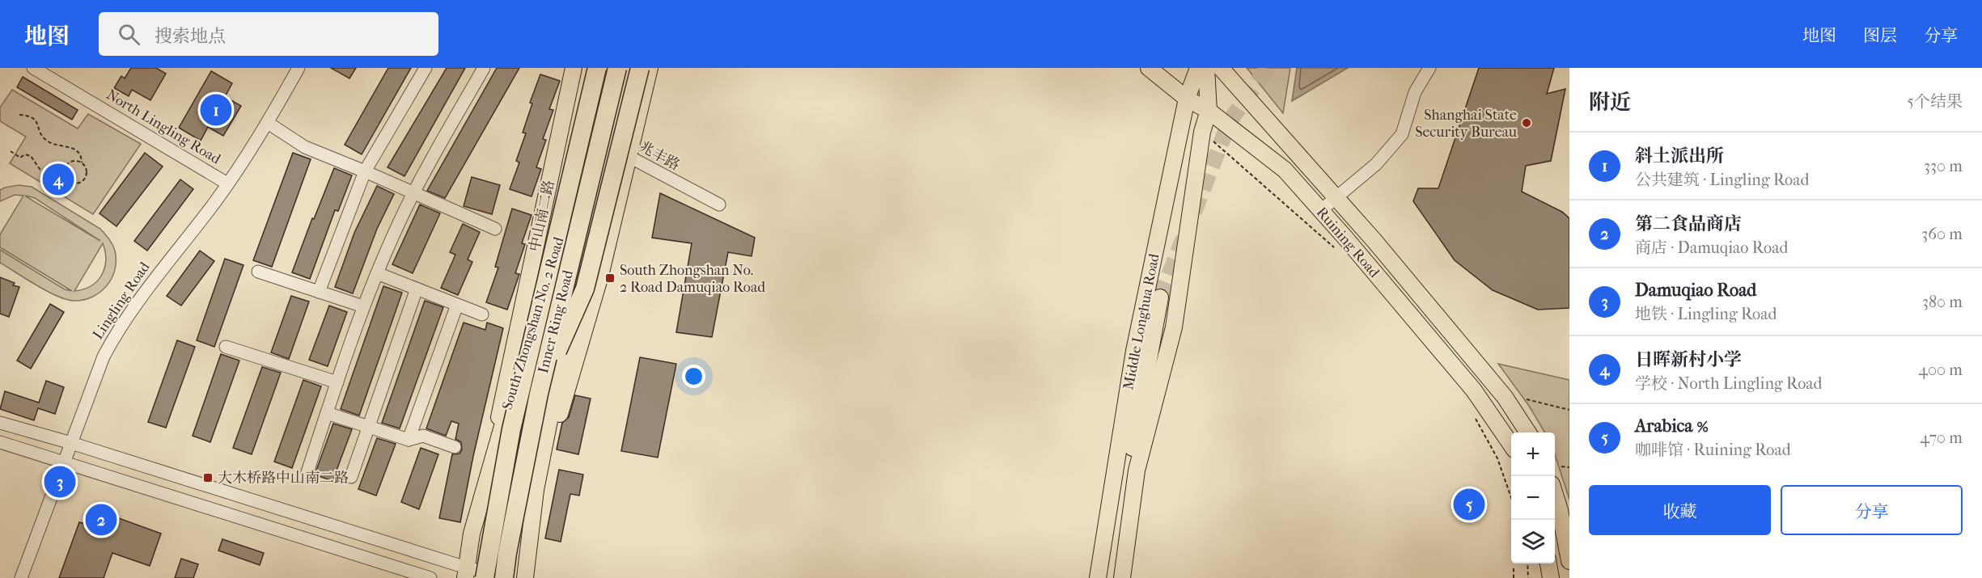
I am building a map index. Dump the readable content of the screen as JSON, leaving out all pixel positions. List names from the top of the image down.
{
  "streets": {
    "highway": ["Inner Ring Road"],
    "main road": [
      "中山南二路",
      "Ruining Road",
      "Middle Longhua Road",
      "South Zhongshan No. 2 Road"
    ],
    "street": ["North Lingling Road", "兆丰路", "Lingling Road"]
  },
  "crossings": [
    ["North Lingling Road", "Lingling Road"],
    ["兆丰路", "South Zhongshan No. 2 Road"],
    ["中山南二路", "South Zhongshan No. 2 Road"],
    ["Ruining Road", "Middle Longhua Road"],
    ["Inner Ring Road", "South Zhongshan No. 2 Road"]
  ],
  "places": {
    "other": ["Shanghai State Security Bureau"],
    "transit": ["South Zhongshan No. 2 Road Damuqiao Road", "大木桥路中山南二路"]
  },
  "page": {
    "header": "地图",
    "search": "搜索地点",
    "nav": ["地图", "图层", "分享"],
    "heading": ["附近", "5个结果"],
    "pins": [
      "1",
      "4",
      "3",
      "5",
      "2"
    ],
    "list": [
      {
        "mark": "1",
        "name": "斜土派出所",
        "note": "公共建筑 · Lingling Road",
        "value": "330 m"
      },
      {
        "mark": "2",
        "name": "第二食品商店",
        "note": "商店 · Damuqiao Road",
        "value": "360 m"
      },
      {
        "mark": "3",
        "name": "Damuqiao Road",
        "note": "地铁 · Lingling Road",
        "value": "380 m"
      },
      {
        "mark": "4",
        "name": "日晖新村小学",
        "note": "学校 · North Lingling Road",
        "value": "400 m"
      },
      {
        "mark": "5",
        "name": "Arabica %",
        "note": "咖啡馆 · Ruining Road",
        "value": "470 m"
      }
    ],
    "map_buttons": ["+", "−"],
    "buttons": ["收藏", "分享"]
  }
}
